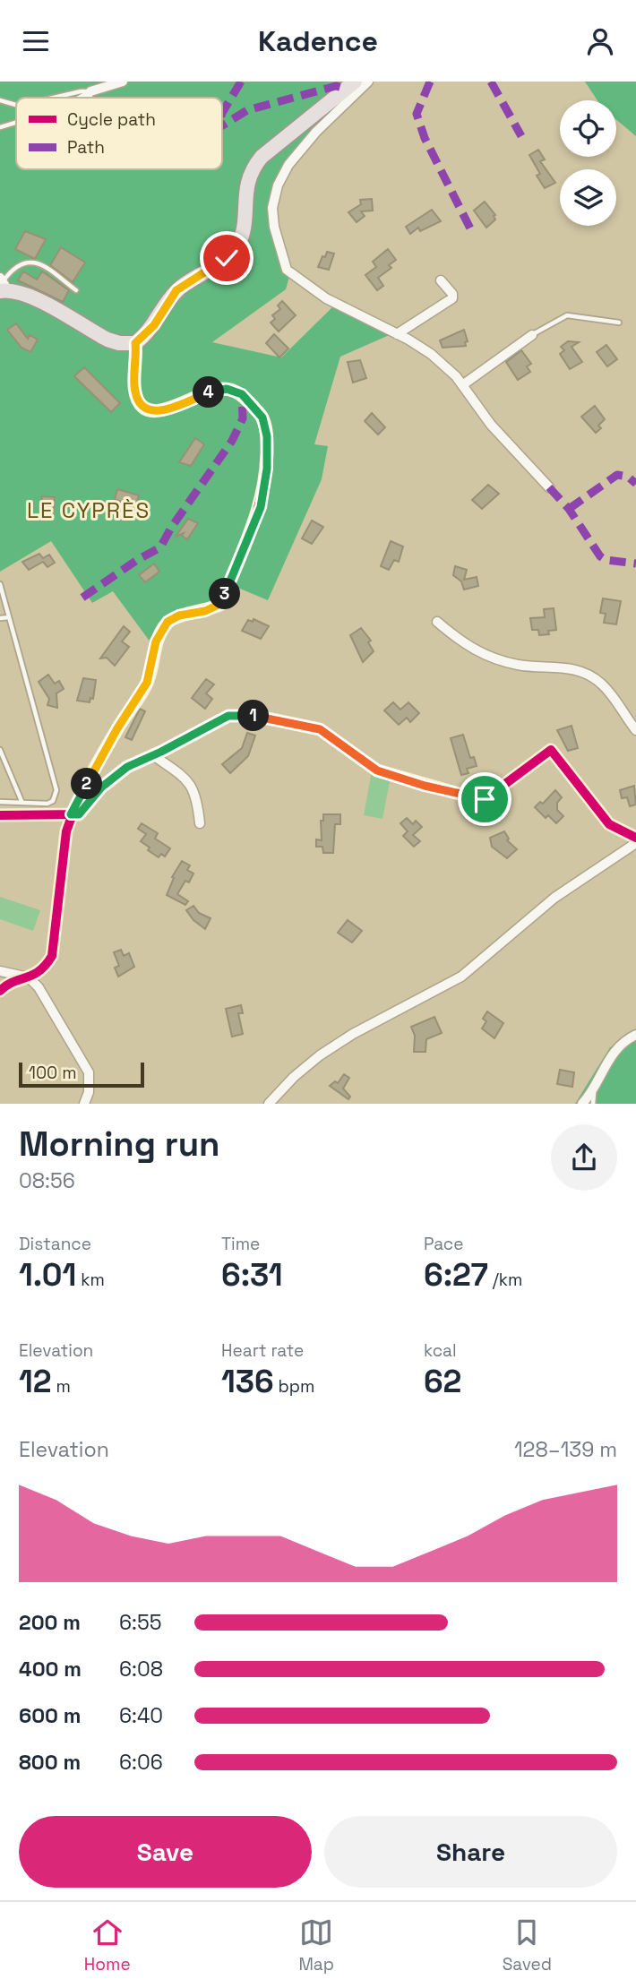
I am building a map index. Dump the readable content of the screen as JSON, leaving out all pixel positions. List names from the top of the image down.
{
  "districts": ["LE CYPRÈS"],
  "legend": ["Cycle path", "Path"],
  "scale_bar": "100 m",
  "page": {
    "header": "Kadence",
    "pins": [
      "4",
      "3",
      "1",
      "2"
    ],
    "scale": "100 m",
    "heading": ["Morning run", "08:56"],
    "stats": [
      ["Distance", "1.01 km"],
      ["Time", "6:31"],
      ["Pace", "6:27 /km"],
      ["Elevation", "12 m"],
      ["Heart rate", "136 bpm"],
      ["kcal", "62"]
    ],
    "chart": ["Elevation", "128–139 m"],
    "list": [
      {
        "name": "200 m",
        "note": "6:55"
      },
      {
        "name": "400 m",
        "note": "6:08"
      },
      {
        "name": "600 m",
        "note": "6:40"
      },
      {
        "name": "800 m",
        "note": "6:06"
      }
    ],
    "buttons": ["Save", "Share"],
    "tabs": ["Home", "Map", "Saved"]
  }
}
